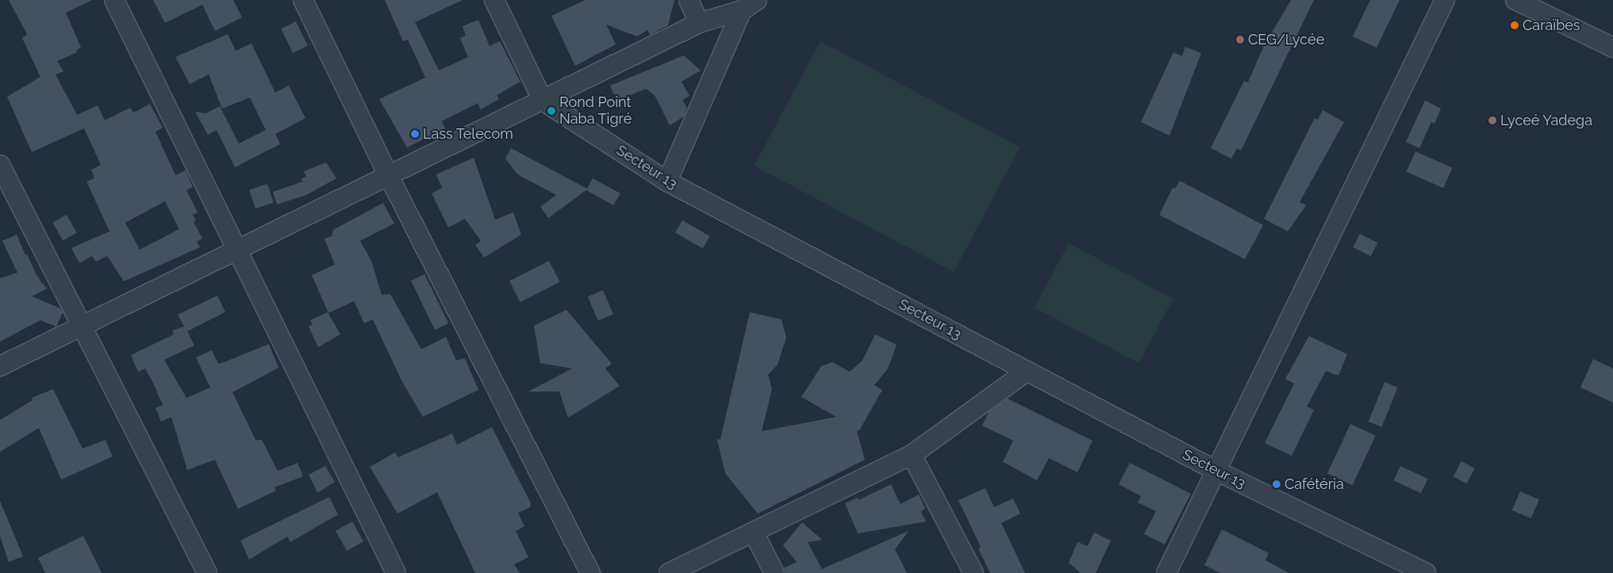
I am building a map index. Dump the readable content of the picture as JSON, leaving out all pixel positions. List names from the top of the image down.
{
  "streets": {
    "street": ["Secteur 13"]
  },
  "places": [
    "Caraïbes",
    "CEG/Lycée",
    "Rond Point Naba Tigré",
    "Lyceé Yadega",
    "Lass Telecom",
    "Cafétéria"
  ]
}
